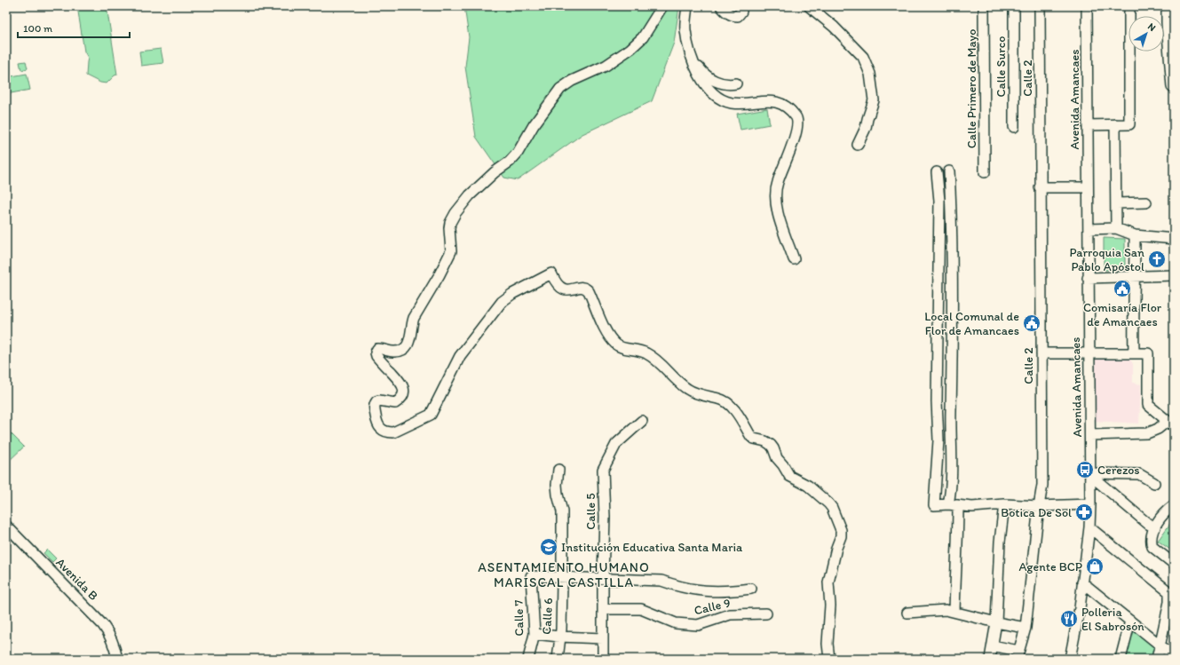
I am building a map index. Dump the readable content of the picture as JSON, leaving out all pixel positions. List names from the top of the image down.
{
  "streets": {
    "street": [
      "Calle Surco",
      "Calle 2",
      "Calle Primero de Mayo",
      "Avenida Amancaes",
      "Calle 5",
      "Avenida B",
      "Calle 9",
      "Calle 6",
      "Calle 7"
    ]
  },
  "crossings": [
    ["Calle 5", "Calle 9"],
    ["Calle 6", "Calle 7"]
  ],
  "districts": ["ASENTAMIENTO HUMANO MARISCAL CASTILLA"],
  "places": {
    "church": ["Parroquia San Pablo Apóstol"],
    "public building": ["Comisaría Flor de Amancaes", "Local Comunal de Flor de Amancaes"],
    "bus stop": ["Cerezos"],
    "pharmacy": ["Botica De Sol"],
    "school or university": ["Institución Educativa Santa Maria"],
    "shop": ["Agente BCP"],
    "restaurant": ["Polleria El Sabrosón"]
  },
  "scale_bar": "100 m",
  "north": "top right"
}
